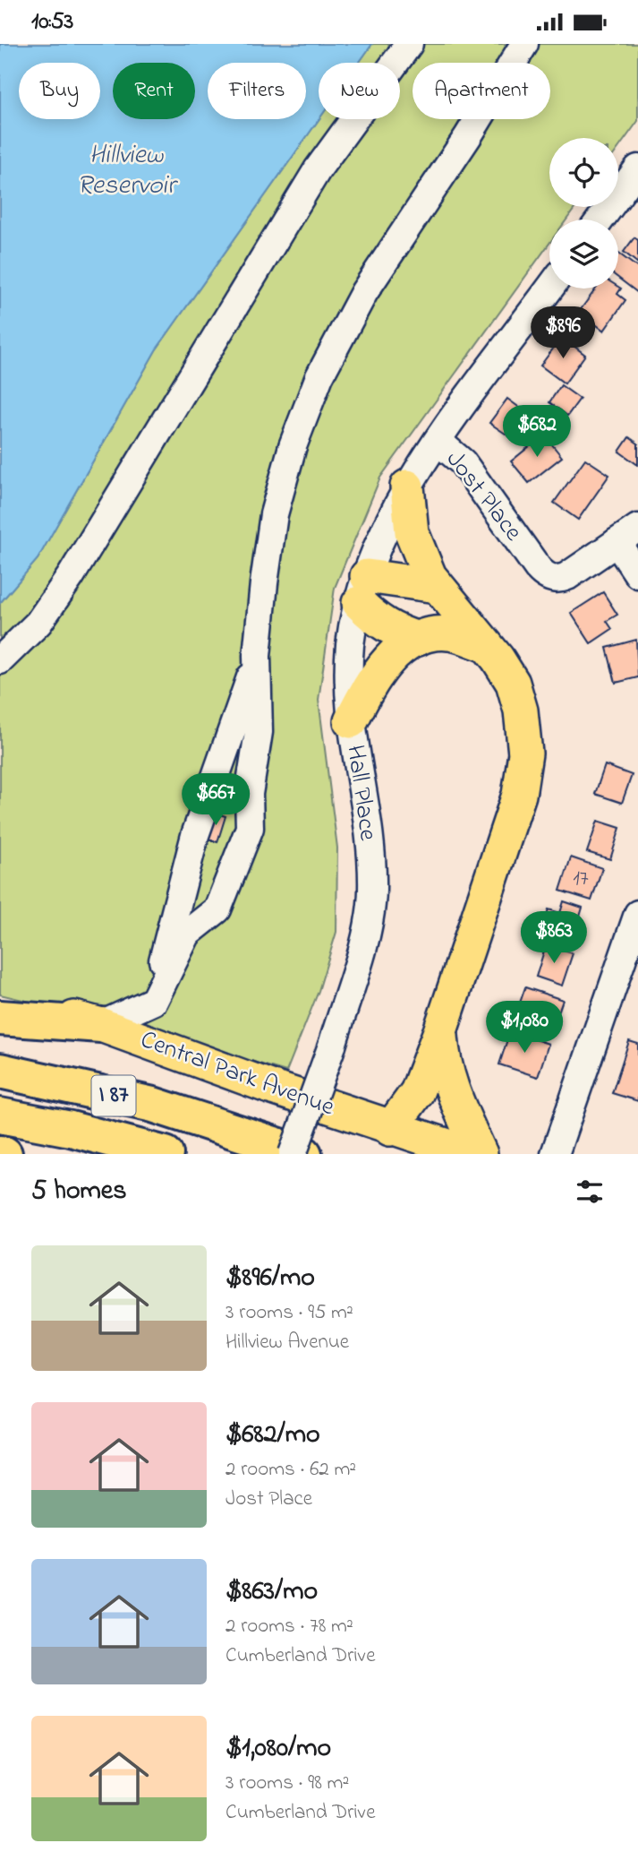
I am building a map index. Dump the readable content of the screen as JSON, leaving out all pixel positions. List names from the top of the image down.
{
  "streets": {
    "highway": ["I 87"],
    "main road": ["Central Park Avenue"],
    "street": ["Jost Place", "Hall Place"]
  },
  "crossings": [
    ["Jost Place", "Hall Place"]
  ],
  "water": ["Hillview Reservoir"],
  "house_numbers": ["17"],
  "page": {
    "status": "10:53",
    "chip": [
      "Buy",
      "Rent",
      "Filters",
      "New",
      "Apartment"
    ],
    "price": [
      "$896",
      "$682",
      "$667",
      "$863",
      "$1,080"
    ],
    "heading": "5 homes",
    "list": [
      {
        "name": "$896/mo",
        "note": "3 rooms · 95 m² · Hillview Avenue"
      },
      {
        "name": "$682/mo",
        "note": "2 rooms · 62 m² · Jost Place"
      },
      {
        "name": "$863/mo",
        "note": "2 rooms · 78 m² · Cumberland Drive"
      },
      {
        "name": "$1,080/mo",
        "note": "3 rooms · 98 m² · Cumberland Drive"
      }
    ]
  }
}
